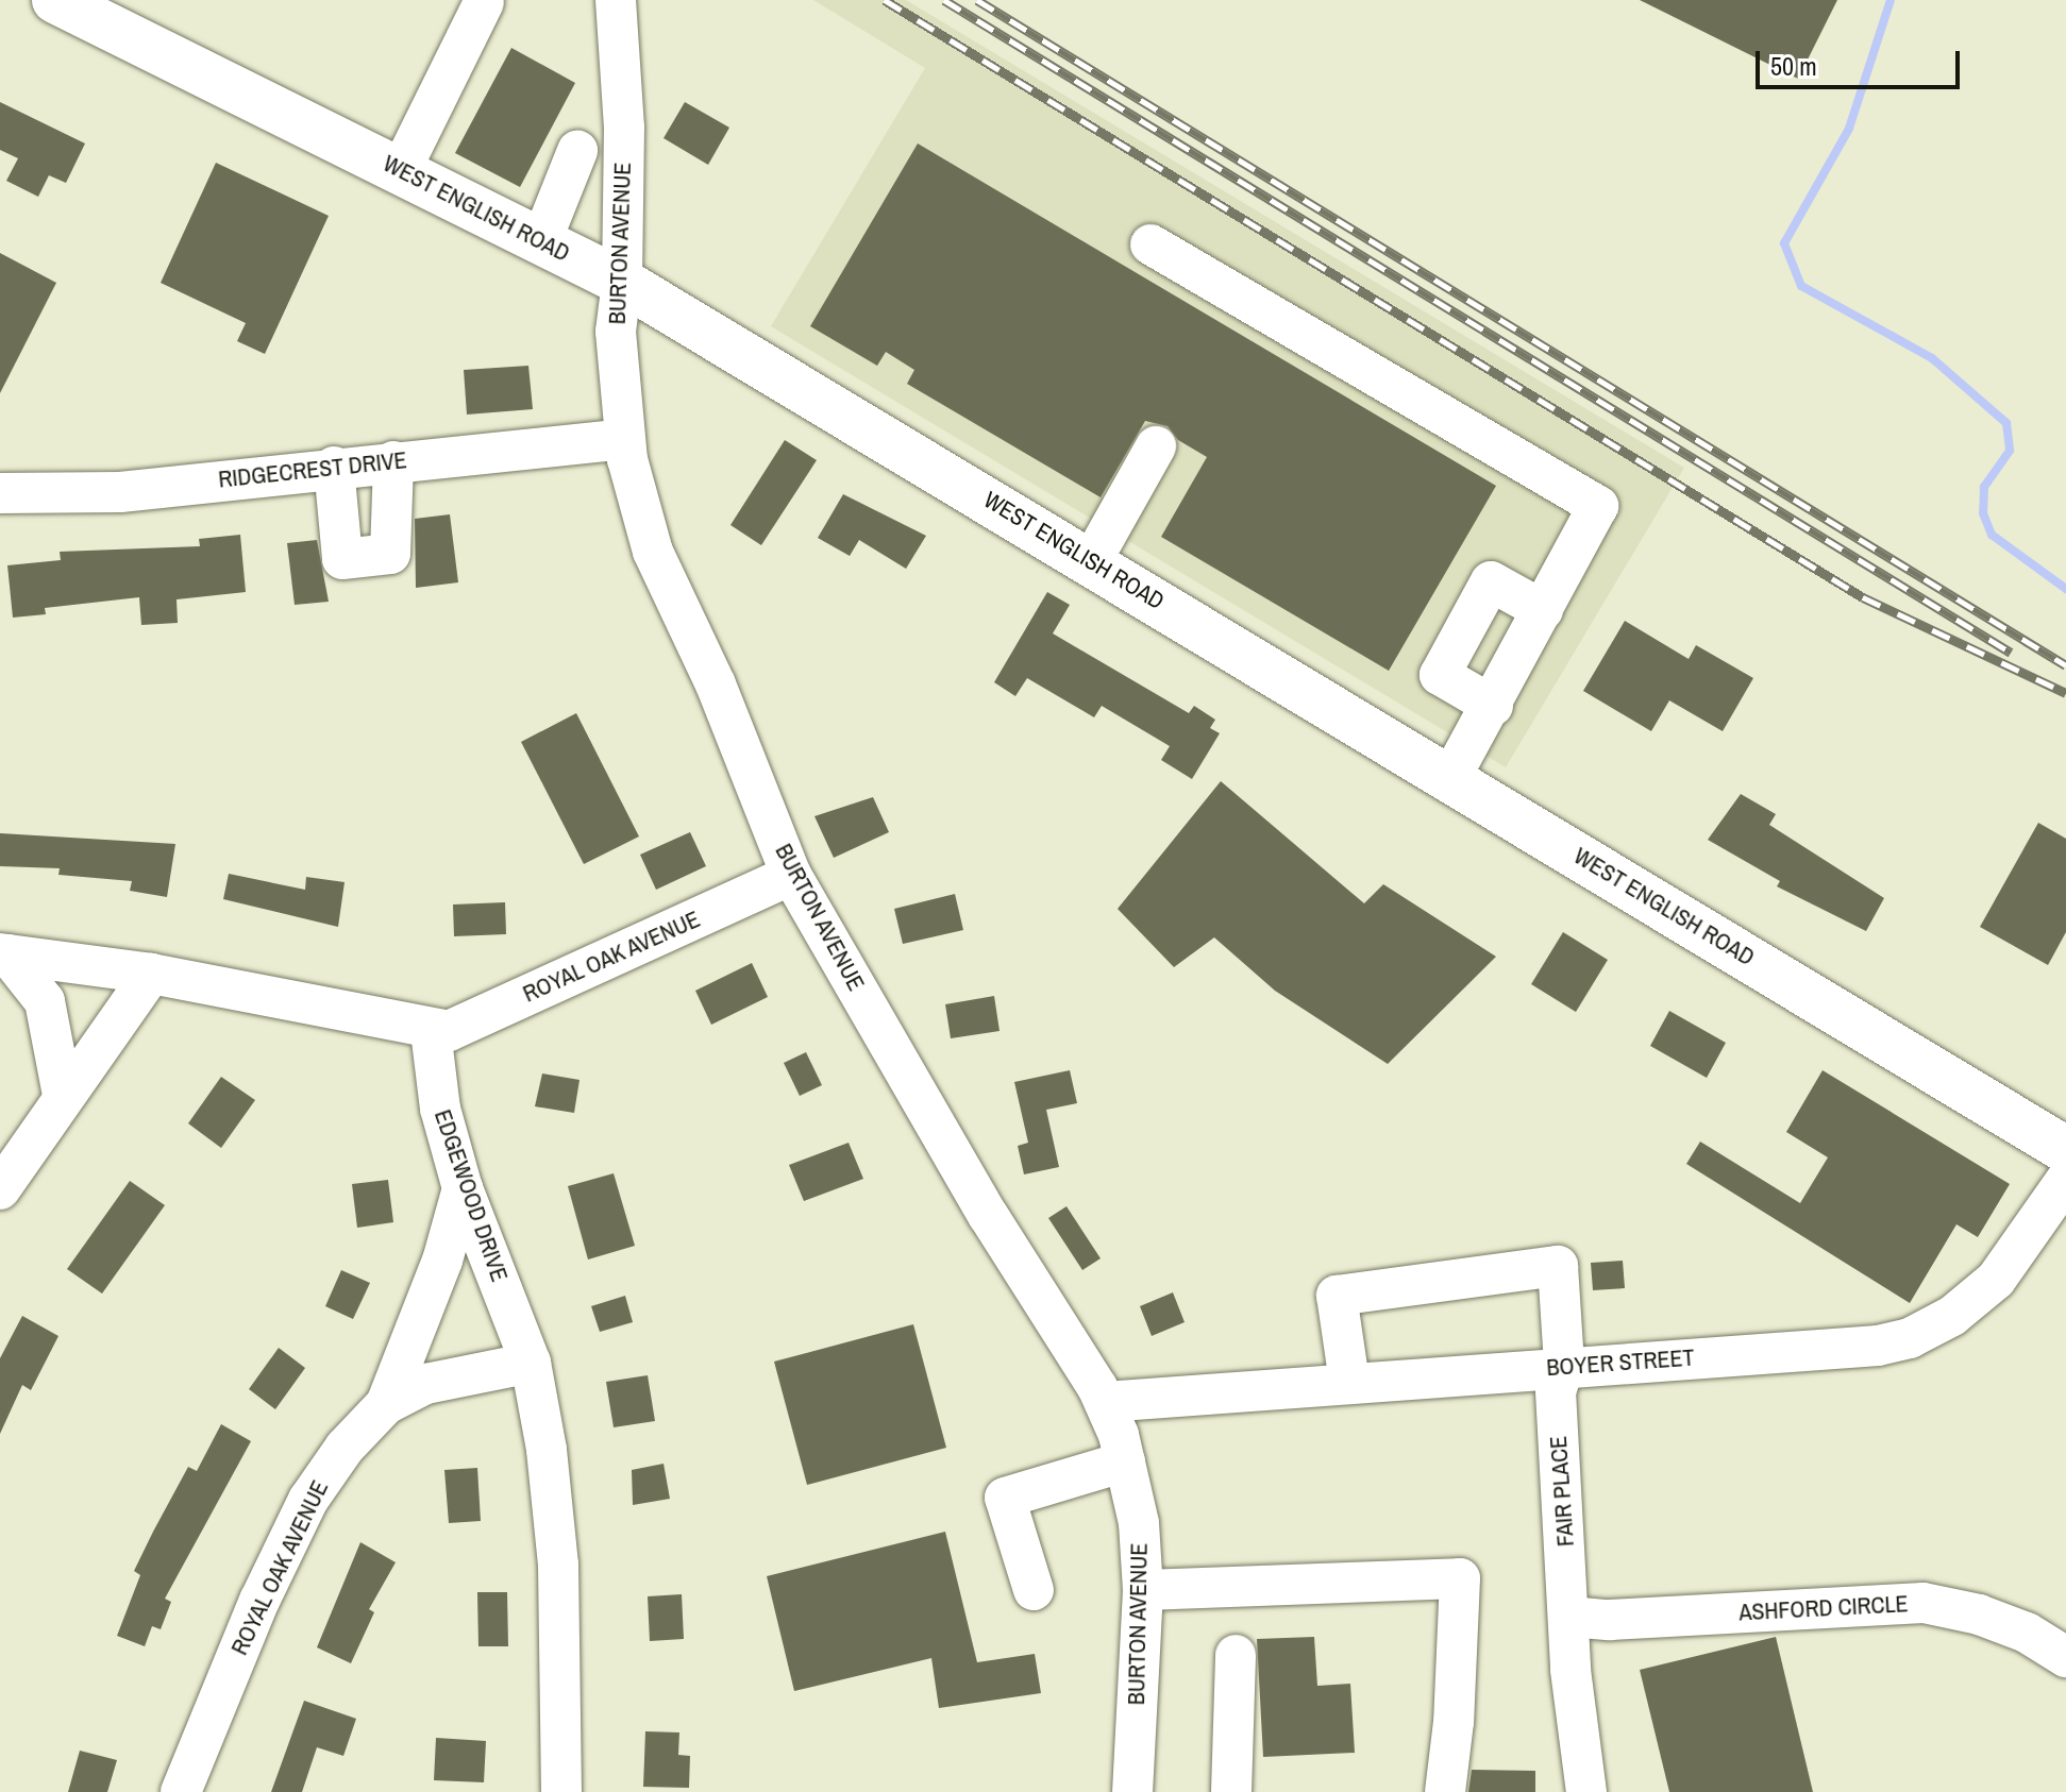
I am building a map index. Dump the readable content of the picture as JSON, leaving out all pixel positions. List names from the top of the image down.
{
  "streets": {
    "main road": ["WEST ENGLISH ROAD"],
    "street": [
      "BURTON AVENUE",
      "RIDGECREST DRIVE",
      "ROYAL OAK AVENUE",
      "EDGEWOOD DRIVE",
      "BOYER STREET",
      "FAIR PLACE",
      "ASHFORD CIRCLE"
    ]
  },
  "crossings": [
    ["WEST ENGLISH ROAD", "BURTON AVENUE"],
    ["BURTON AVENUE", "RIDGECREST DRIVE"],
    ["BURTON AVENUE", "ROYAL OAK AVENUE"],
    ["BURTON AVENUE", "BOYER STREET"],
    ["ROYAL OAK AVENUE", "EDGEWOOD DRIVE"],
    ["BOYER STREET", "FAIR PLACE"],
    ["FAIR PLACE", "ASHFORD CIRCLE"]
  ],
  "scale_bar": "50 m"
}
